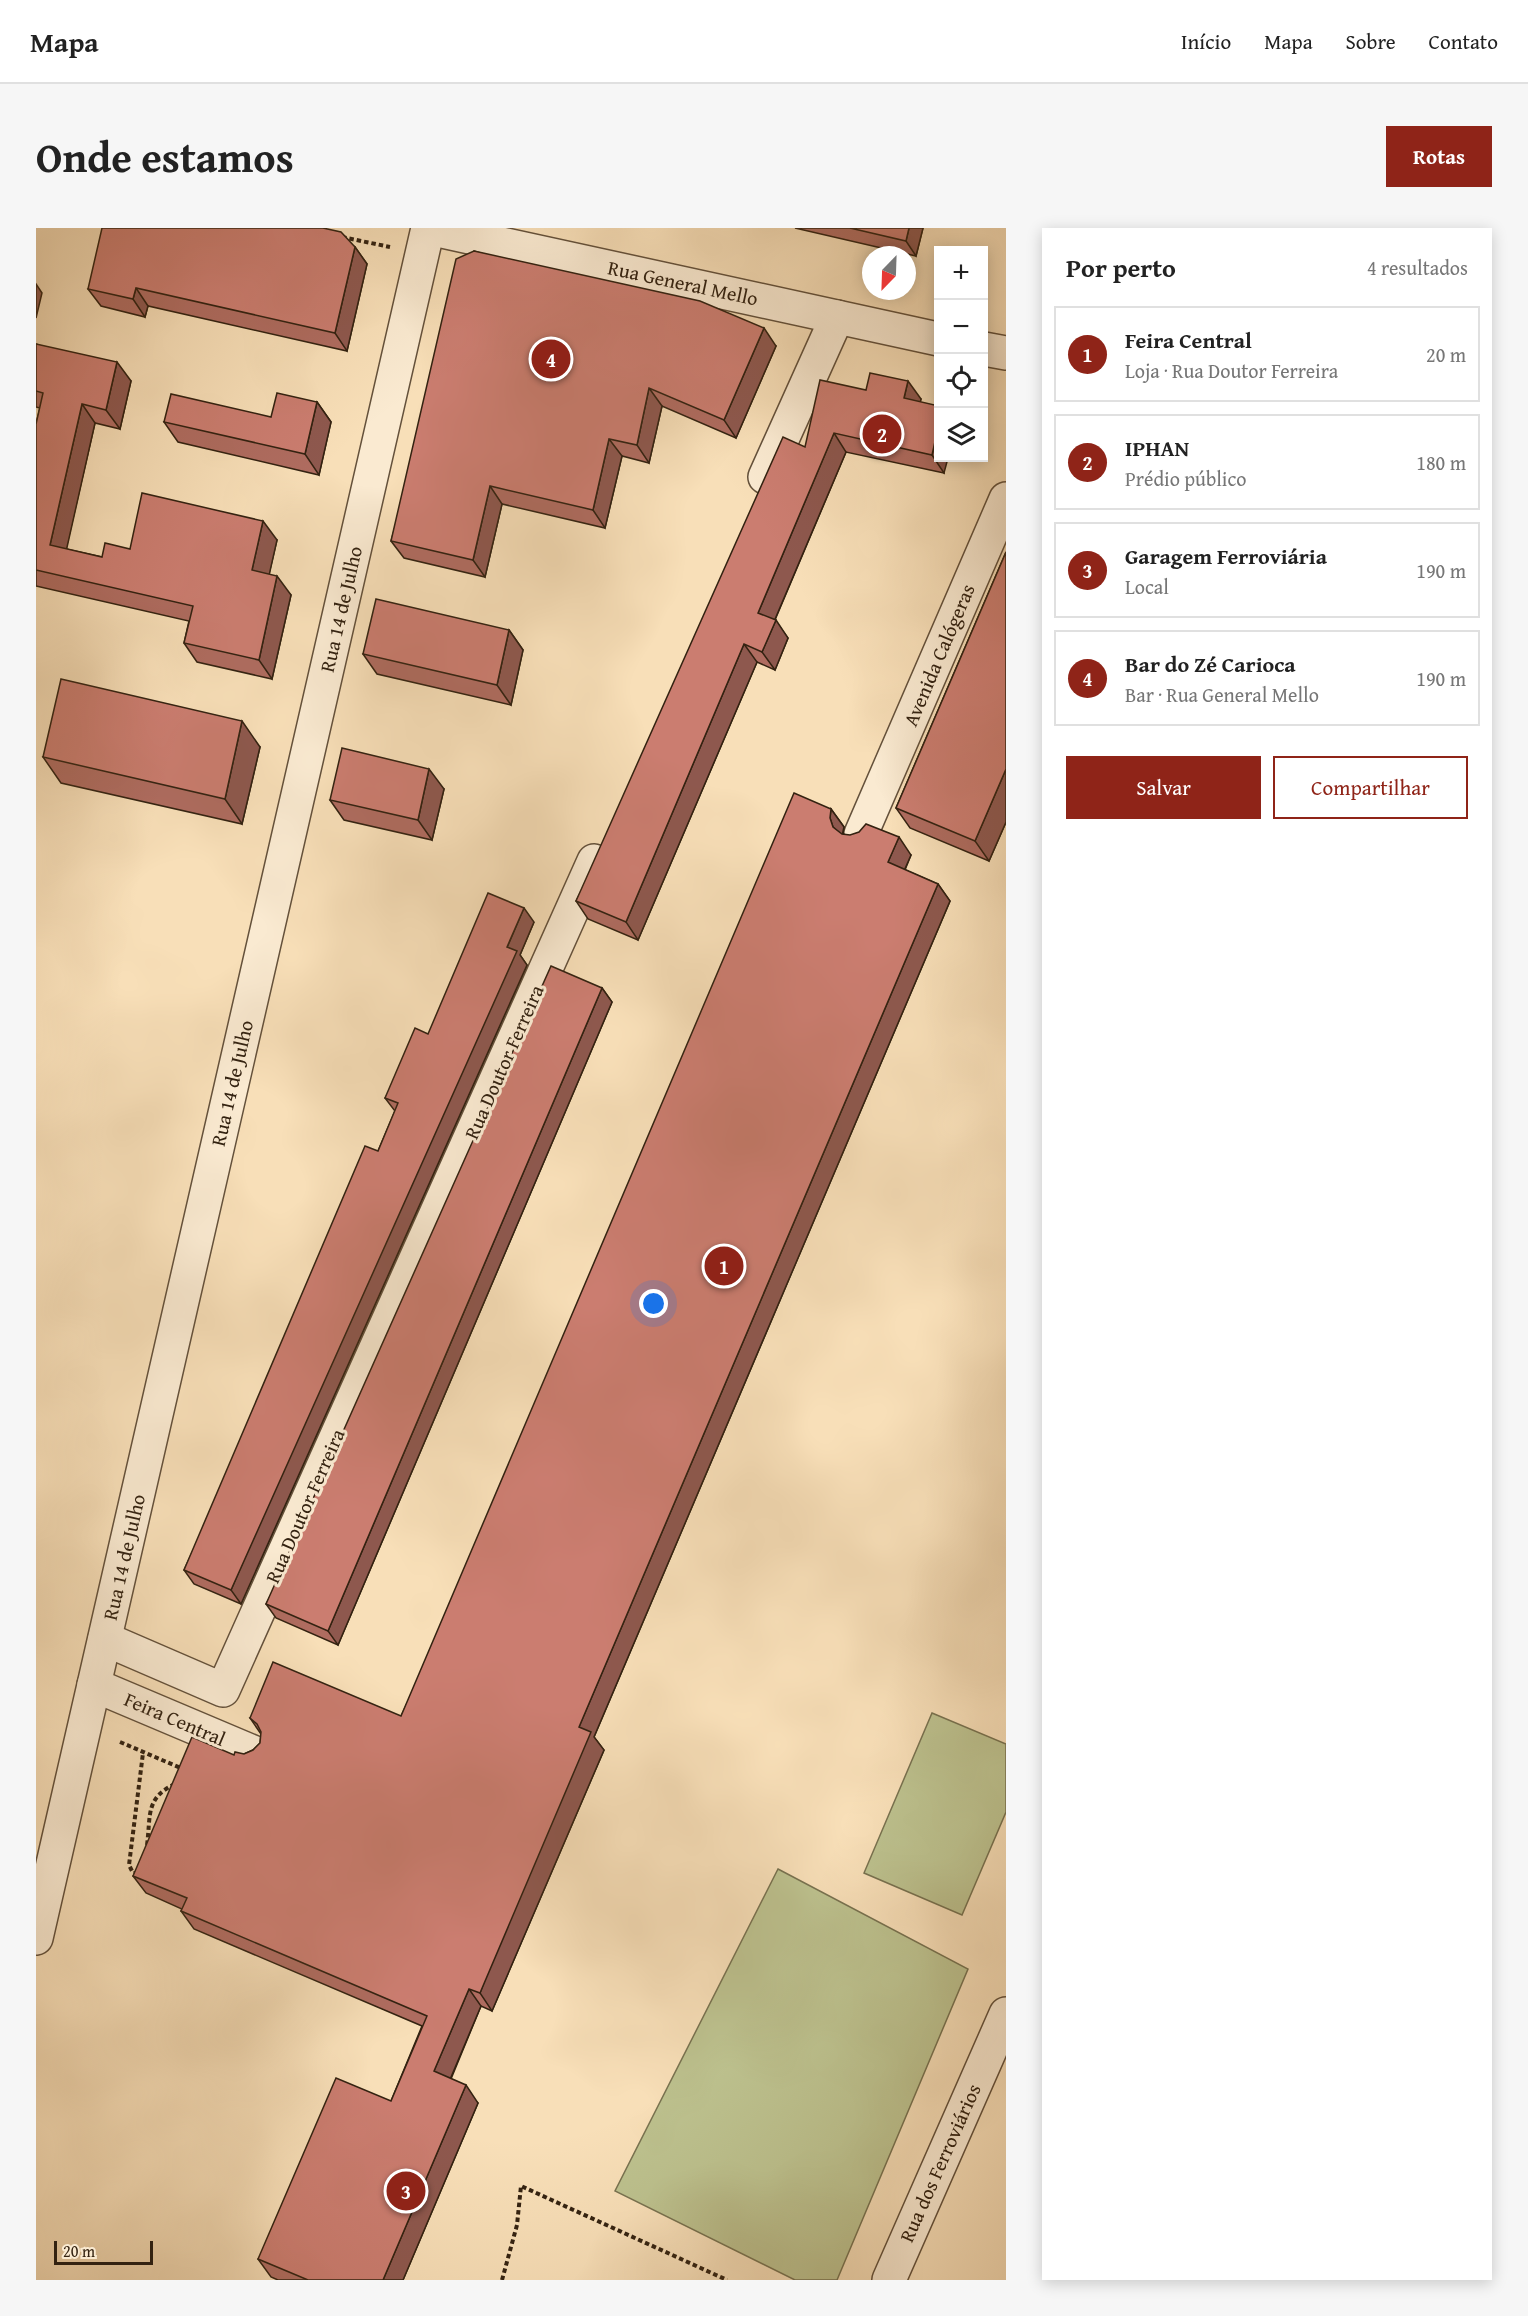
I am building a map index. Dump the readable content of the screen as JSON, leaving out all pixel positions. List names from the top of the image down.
{
  "streets": {
    "street": [
      "Rua General Mello",
      "Rua 14 de Julho",
      "Avenida Calógeras",
      "Rua Doutor Ferreira",
      "Feira Central",
      "Rua dos Ferroviários"
    ]
  },
  "crossings": [
    ["Rua General Mello", "Rua 14 de Julho"],
    ["Rua 14 de Julho", "Rua Doutor Ferreira"],
    ["Rua 14 de Julho", "Feira Central"]
  ],
  "scale_bar": "20 m",
  "north": "bottom left",
  "page": {
    "header": "Mapa",
    "nav": [
      "Início",
      "Mapa",
      "Sobre",
      "Contato"
    ],
    "title": "Onde estamos",
    "buttons": [
      "Rotas",
      ["Salvar", "Compartilhar"]
    ],
    "heading": ["Por perto", "4 resultados"],
    "map_buttons": ["+", "−"],
    "list": [
      {
        "mark": "1",
        "name": "Feira Central",
        "note": "Loja · Rua Doutor Ferreira",
        "value": "20 m"
      },
      {
        "mark": "2",
        "name": "IPHAN",
        "note": "Prédio público",
        "value": "180 m"
      },
      {
        "mark": "3",
        "name": "Garagem Ferroviária",
        "note": "Local",
        "value": "190 m"
      },
      {
        "mark": "4",
        "name": "Bar do Zé Carioca",
        "note": "Bar · Rua General Mello",
        "value": "190 m"
      }
    ],
    "pins": [
      "4",
      "2",
      "1",
      "3"
    ],
    "scale": "20 m"
  }
}
